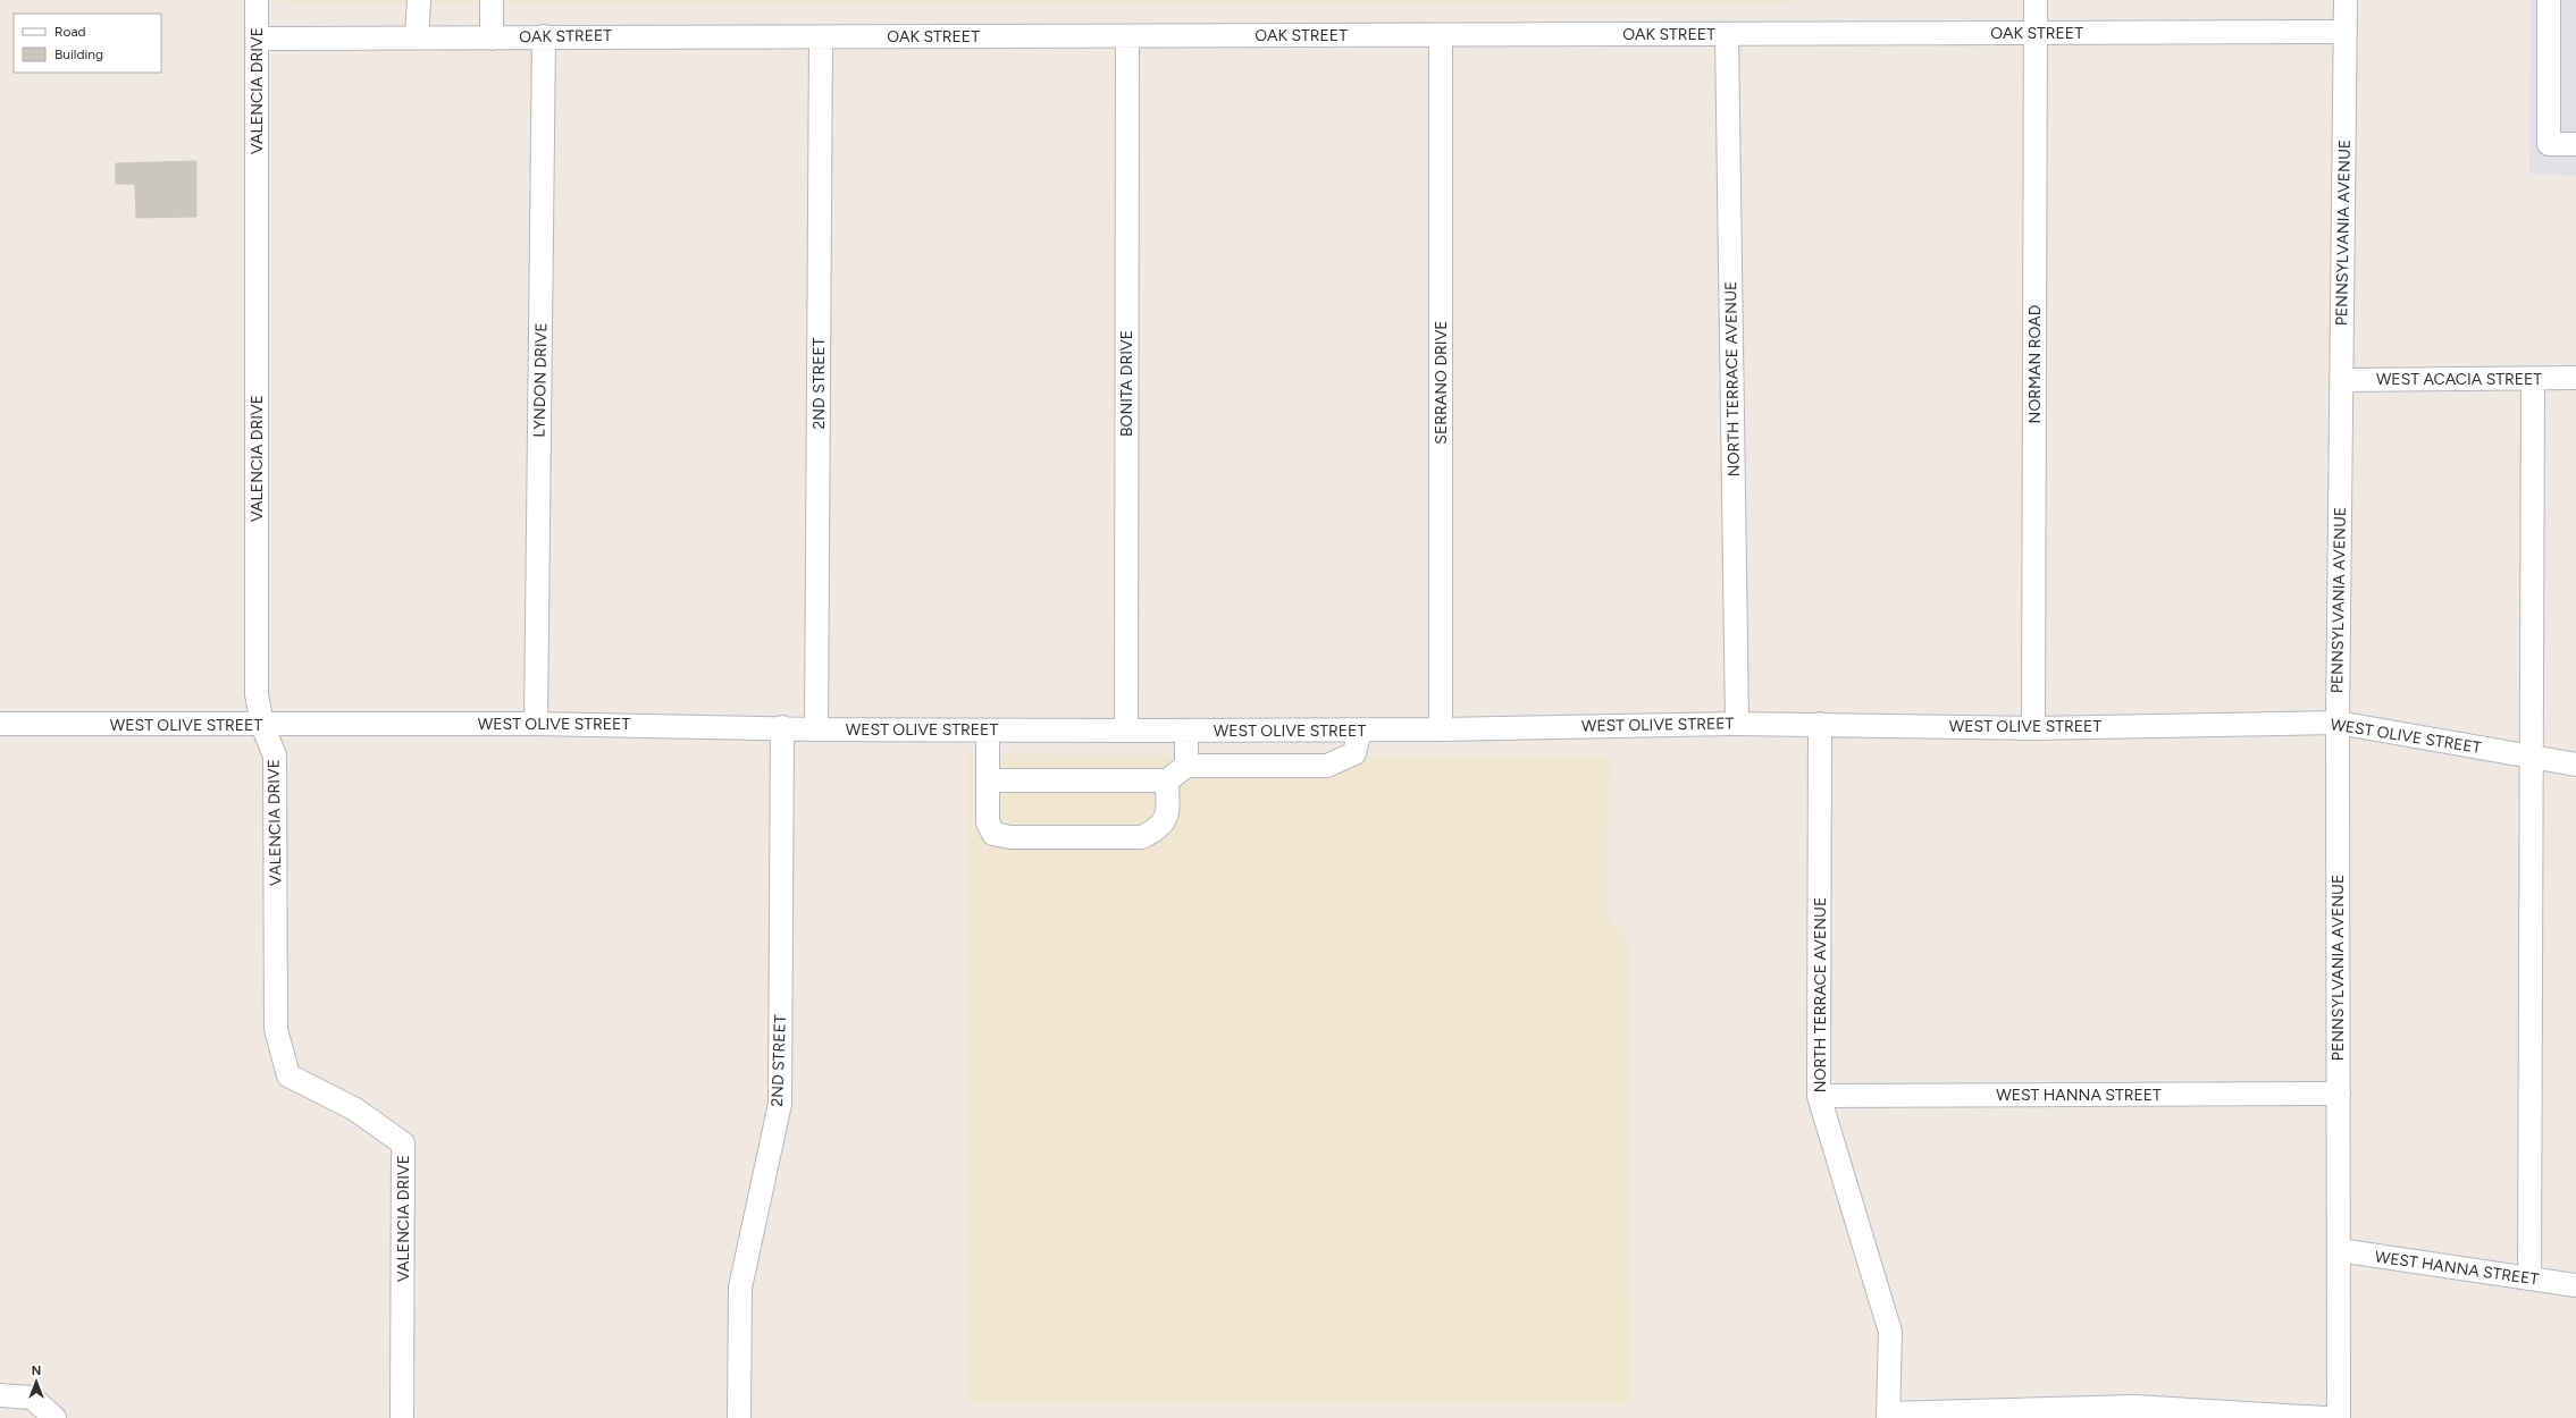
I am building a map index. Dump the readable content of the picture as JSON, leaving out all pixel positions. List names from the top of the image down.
{
  "streets": {
    "street": [
      "OAK STREET",
      "VALENCIA DRIVE",
      "PENNSYLVANIA AVENUE",
      "NORMAN ROAD",
      "NORTH TERRACE AVENUE",
      "WEST ACACIA STREET",
      "LYNDON DRIVE",
      "SERRANO DRIVE",
      "2ND STREET",
      "BONITA DRIVE",
      "WEST OLIVE STREET",
      "WEST HANNA STREET"
    ]
  },
  "crossings": [
    ["OAK STREET", "VALENCIA DRIVE"],
    ["OAK STREET", "PENNSYLVANIA AVENUE"],
    ["OAK STREET", "NORMAN ROAD"],
    ["OAK STREET", "NORTH TERRACE AVENUE"],
    ["OAK STREET", "LYNDON DRIVE"],
    ["OAK STREET", "SERRANO DRIVE"],
    ["OAK STREET", "2ND STREET"],
    ["OAK STREET", "BONITA DRIVE"],
    ["VALENCIA DRIVE", "WEST OLIVE STREET"],
    ["PENNSYLVANIA AVENUE", "WEST ACACIA STREET"],
    ["PENNSYLVANIA AVENUE", "WEST OLIVE STREET"],
    ["PENNSYLVANIA AVENUE", "WEST HANNA STREET"],
    ["NORMAN ROAD", "WEST OLIVE STREET"],
    ["NORTH TERRACE AVENUE", "WEST OLIVE STREET"],
    ["NORTH TERRACE AVENUE", "WEST HANNA STREET"],
    ["LYNDON DRIVE", "WEST OLIVE STREET"],
    ["SERRANO DRIVE", "WEST OLIVE STREET"],
    ["2ND STREET", "WEST OLIVE STREET"],
    ["BONITA DRIVE", "WEST OLIVE STREET"]
  ],
  "legend": ["Road", "Building"],
  "north": "top"
}
